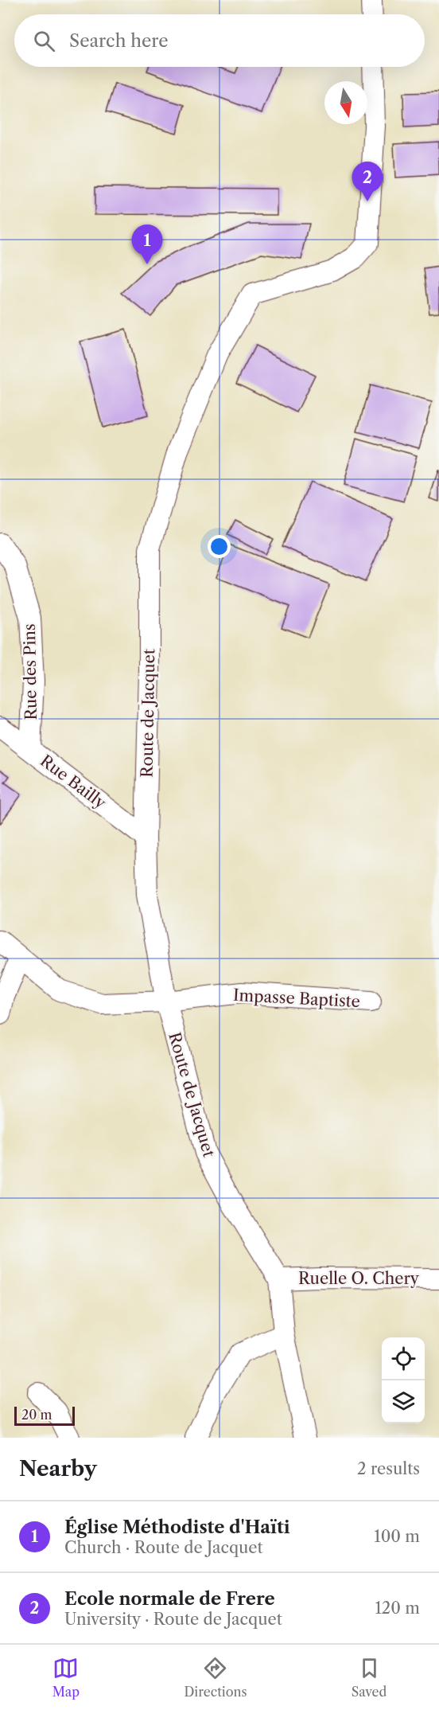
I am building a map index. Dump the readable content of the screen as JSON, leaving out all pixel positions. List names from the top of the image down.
{
  "streets": {
    "street": [
      "Rue des Pins",
      "Route de Jacquet",
      "Rue Bailly",
      "Impasse Baptiste",
      "Ruelle O. Chery"
    ]
  },
  "crossings": [
    ["Rue des Pins", "Rue Bailly"],
    ["Route de Jacquet", "Rue Bailly"],
    ["Route de Jacquet", "Impasse Baptiste"],
    ["Route de Jacquet", "Ruelle O. Chery"]
  ],
  "scale_bar": "20 m",
  "north": "bottom",
  "page": {
    "search": "Search here",
    "pins": ["2", "1"],
    "scale": "20 m",
    "heading": ["Nearby", "2 results"],
    "list": [
      {
        "mark": "1",
        "name": "Église Méthodiste d'Haïti",
        "note": "Church · Route de Jacquet",
        "value": "100 m"
      },
      {
        "mark": "2",
        "name": "Ecole normale de Frere",
        "note": "University · Route de Jacquet",
        "value": "120 m"
      }
    ],
    "nav": ["Map", "Directions", "Saved"]
  }
}
